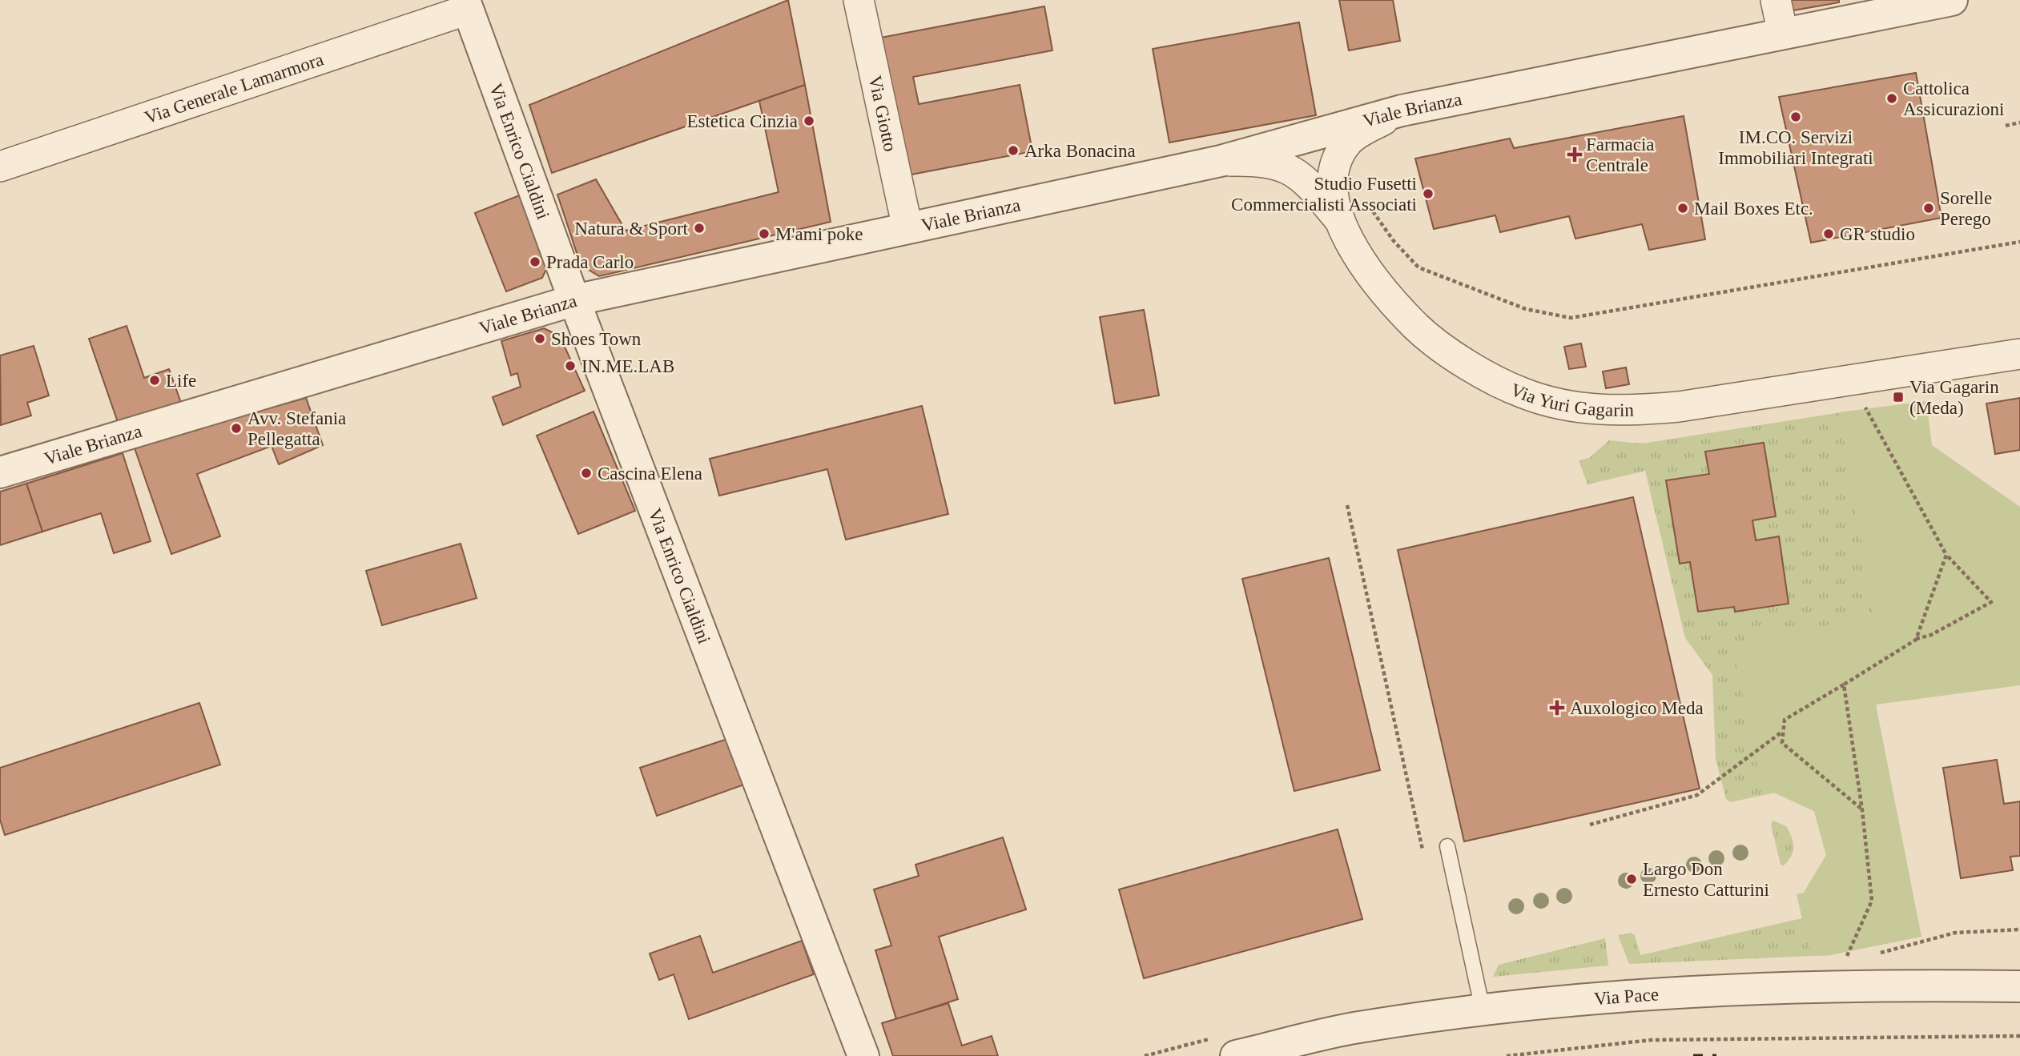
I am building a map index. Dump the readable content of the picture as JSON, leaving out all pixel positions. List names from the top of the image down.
{
  "streets": {
    "street": [
      "Via Generale Lamarmora",
      "Viale Brianza",
      "Via Giotto",
      "Via Enrico Cialdini",
      "Via Yuri Gagarin",
      "Via Pace"
    ]
  },
  "crossings": [
    ["Via Generale Lamarmora", "Via Enrico Cialdini"],
    ["Viale Brianza", "Via Giotto"],
    ["Viale Brianza", "Via Enrico Cialdini"],
    ["Viale Brianza", "Via Yuri Gagarin"]
  ],
  "places": {
    "other": [
      "Cattolica Assicurazioni",
      "IM.CO. Servizi Immobiliari Integrati",
      "Estetica Cinzia",
      "Arka Bonacina",
      "Studio Fusetti Commercialisti Associati",
      "Mail Boxes Etc.",
      "Sorelle Perego",
      "Natura & Sport",
      "M'ami poke",
      "GR studio",
      "Prada Carlo",
      "Shoes Town",
      "IN.ME.LAB",
      "Life",
      "Avv. Stefania Pellegatta",
      "Cascina Elena",
      "Largo Don Ernesto Catturini"
    ],
    "health": ["Farmacia Centrale", "Auxologico Meda"],
    "transit": ["Via Gagarin (Meda)"]
  }
}
